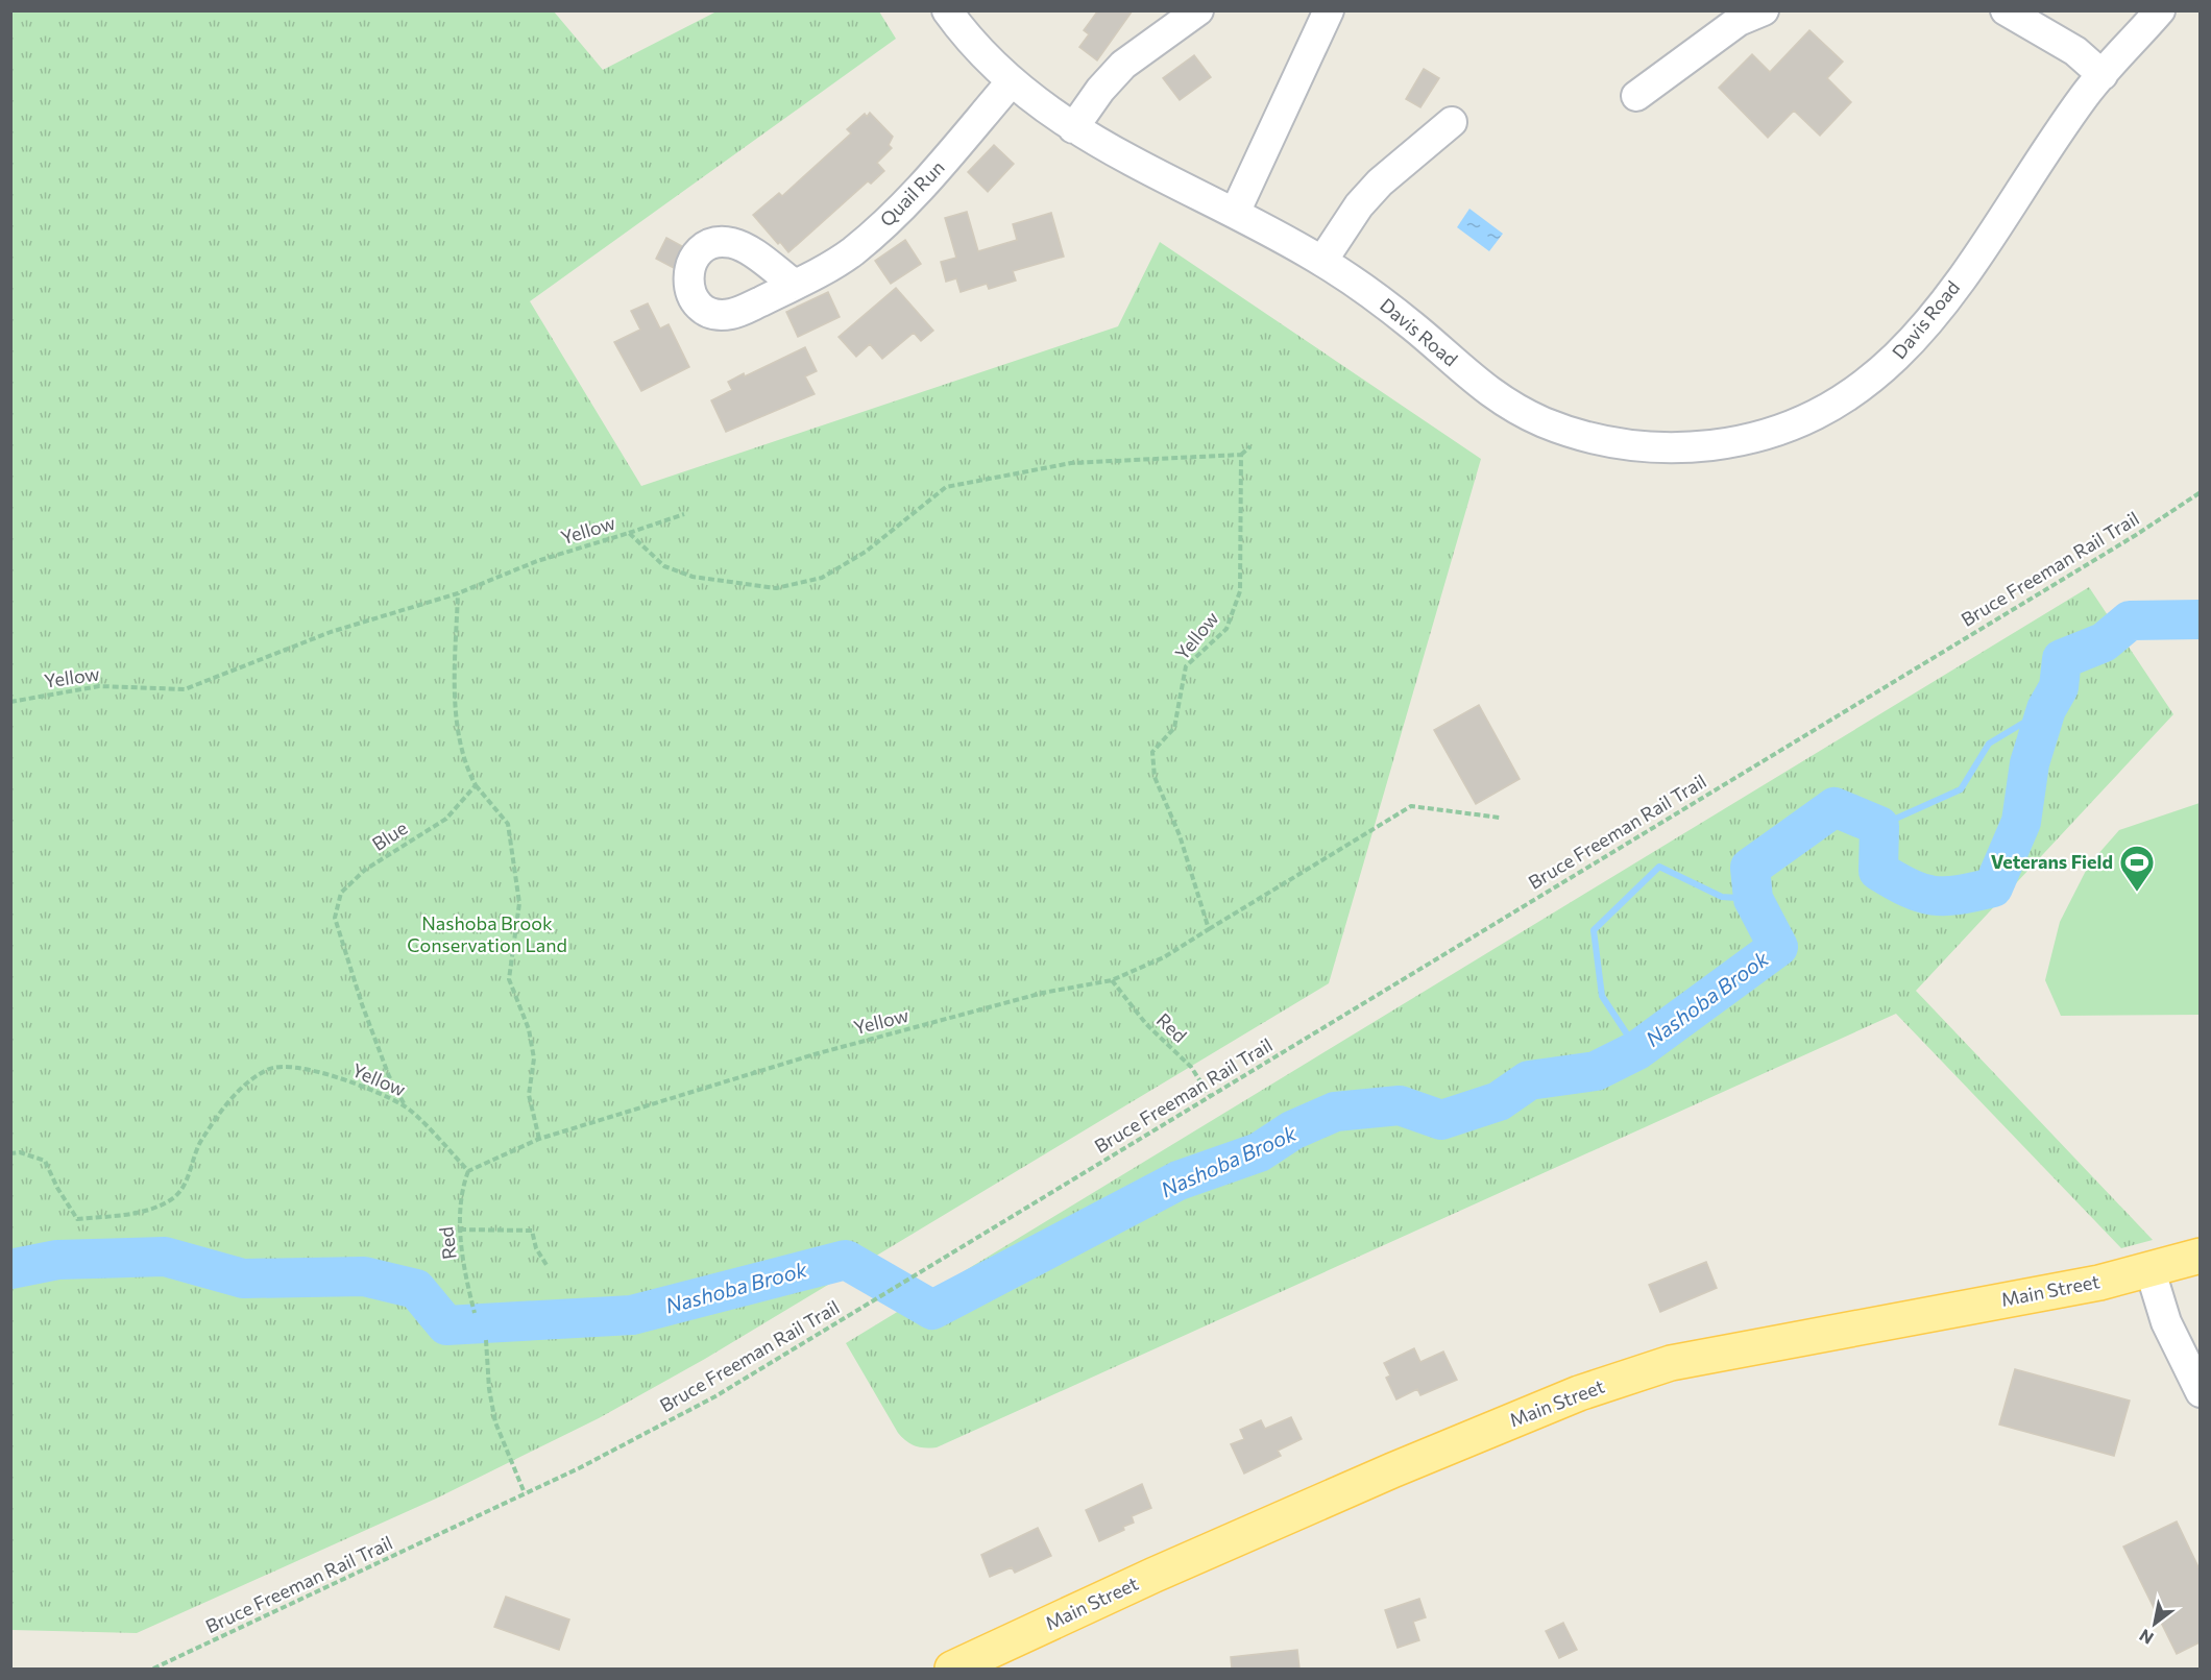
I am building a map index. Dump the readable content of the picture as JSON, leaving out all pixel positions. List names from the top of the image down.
{
  "streets": {
    "main road": ["Main Street"],
    "street": ["Quail Run", "Davis Road"],
    "path": [
      "Yellow",
      "Bruce Freeman Rail Trail",
      "Blue",
      "Red"
    ]
  },
  "crossings": [
    ["Quail Run", "Davis Road"],
    ["Yellow", "Blue"],
    ["Yellow", "Red"],
    ["Bruce Freeman Rail Trail", "Red"]
  ],
  "water": ["Nashoba Brook"],
  "parks": ["Nashoba Brook Conservation Land"],
  "places": {
    "sports": ["Veterans Field"]
  },
  "north": "bottom left"
}
